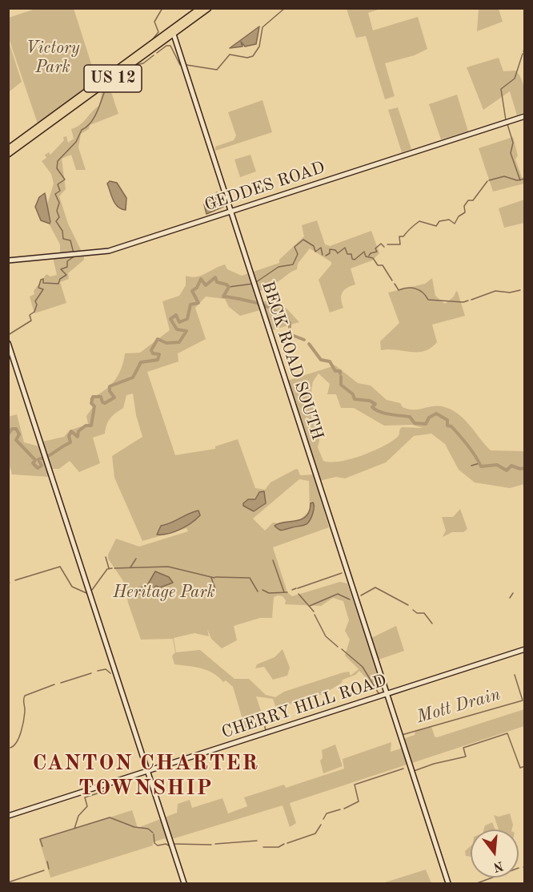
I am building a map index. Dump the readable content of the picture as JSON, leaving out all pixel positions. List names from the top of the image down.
{
  "streets": {
    "main road": [
      "US 12",
      "GEDDES ROAD",
      "BECK ROAD SOUTH",
      "CHERRY HILL ROAD"
    ]
  },
  "crossings": [
    ["US 12", "BECK ROAD SOUTH"],
    ["GEDDES ROAD", "BECK ROAD SOUTH"],
    ["BECK ROAD SOUTH", "CHERRY HILL ROAD"]
  ],
  "districts": ["CANTON CHARTER TOWNSHIP"],
  "water": ["Mott Drain"],
  "parks": ["Victory Park", "Heritage Park"],
  "north": "bottom"
}
